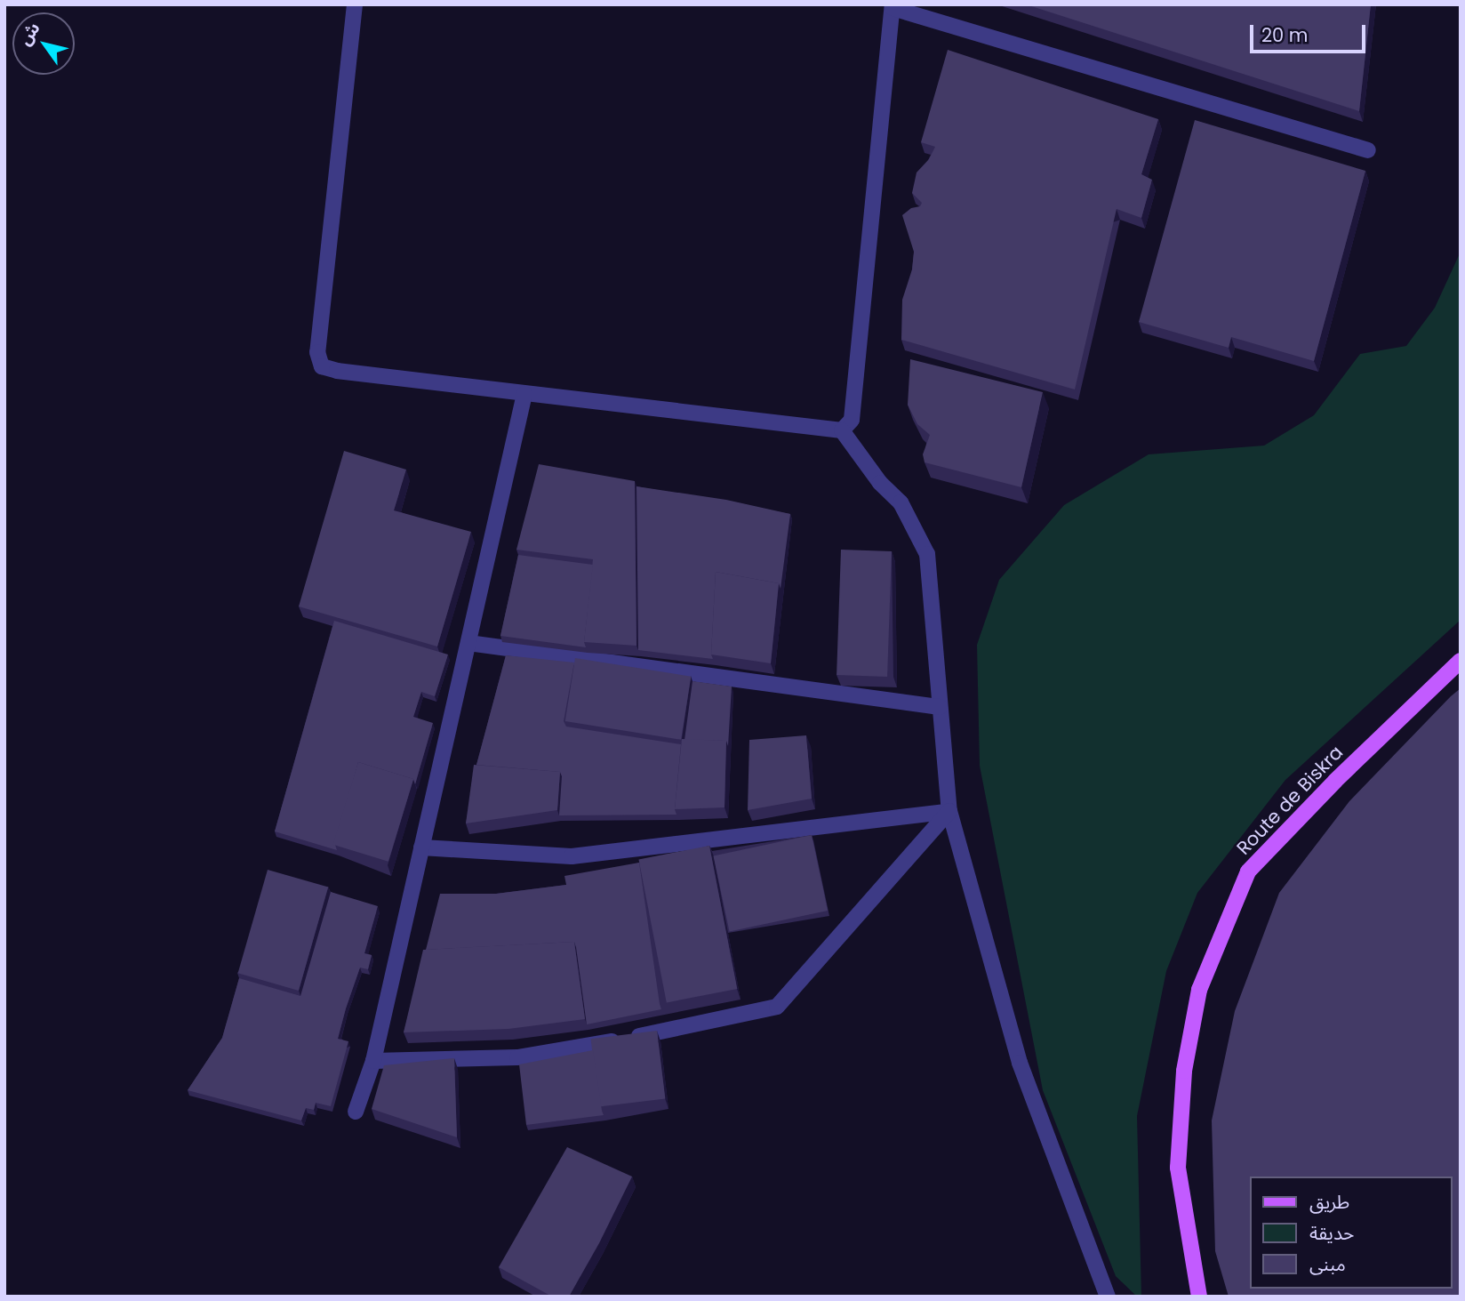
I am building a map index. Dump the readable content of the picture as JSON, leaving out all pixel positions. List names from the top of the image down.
{
  "streets": {
    "main road": ["Route de Biskra"]
  },
  "legend": ["طريق", "حديقة", "مبنى"],
  "scale_bar": "20 m",
  "north": "top left"
}
